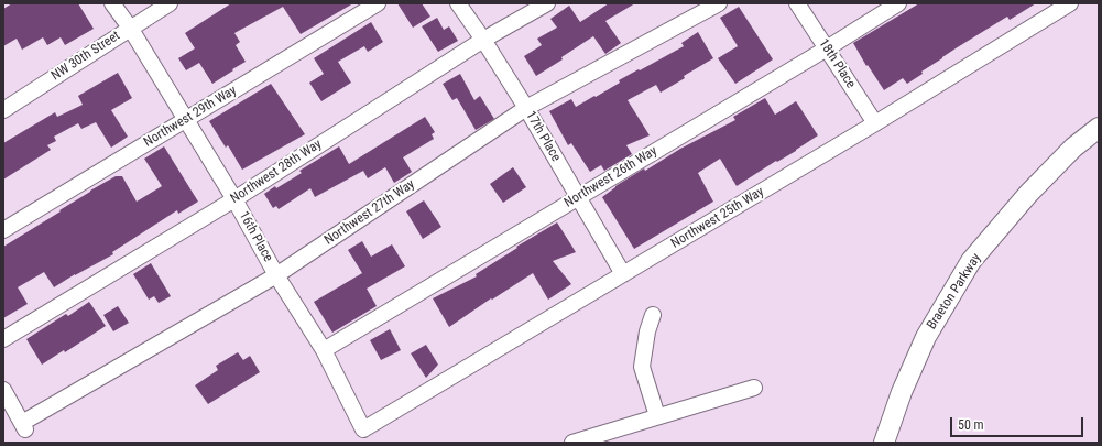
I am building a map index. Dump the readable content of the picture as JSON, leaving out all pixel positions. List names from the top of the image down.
{
  "streets": {
    "street": [
      "NW 30th Street",
      "18th Place",
      "Northwest 29th Way",
      "17th Place",
      "Northwest 28th Way",
      "Northwest 26th Way",
      "Northwest 27th Way",
      "Northwest 25th Way",
      "16th Place",
      "Braeton Parkway"
    ]
  },
  "crossings": [
    ["NW 30th Street", "16th Place"],
    ["18th Place", "Northwest 26th Way"],
    ["18th Place", "Northwest 25th Way"],
    ["Northwest 29th Way", "16th Place"],
    ["17th Place", "Northwest 28th Way"],
    ["17th Place", "Northwest 26th Way"],
    ["17th Place", "Northwest 27th Way"],
    ["17th Place", "Northwest 25th Way"],
    ["Northwest 28th Way", "16th Place"],
    ["Northwest 26th Way", "16th Place"],
    ["Northwest 27th Way", "16th Place"],
    ["Northwest 25th Way", "16th Place"]
  ],
  "scale_bar": "50 m"
}
